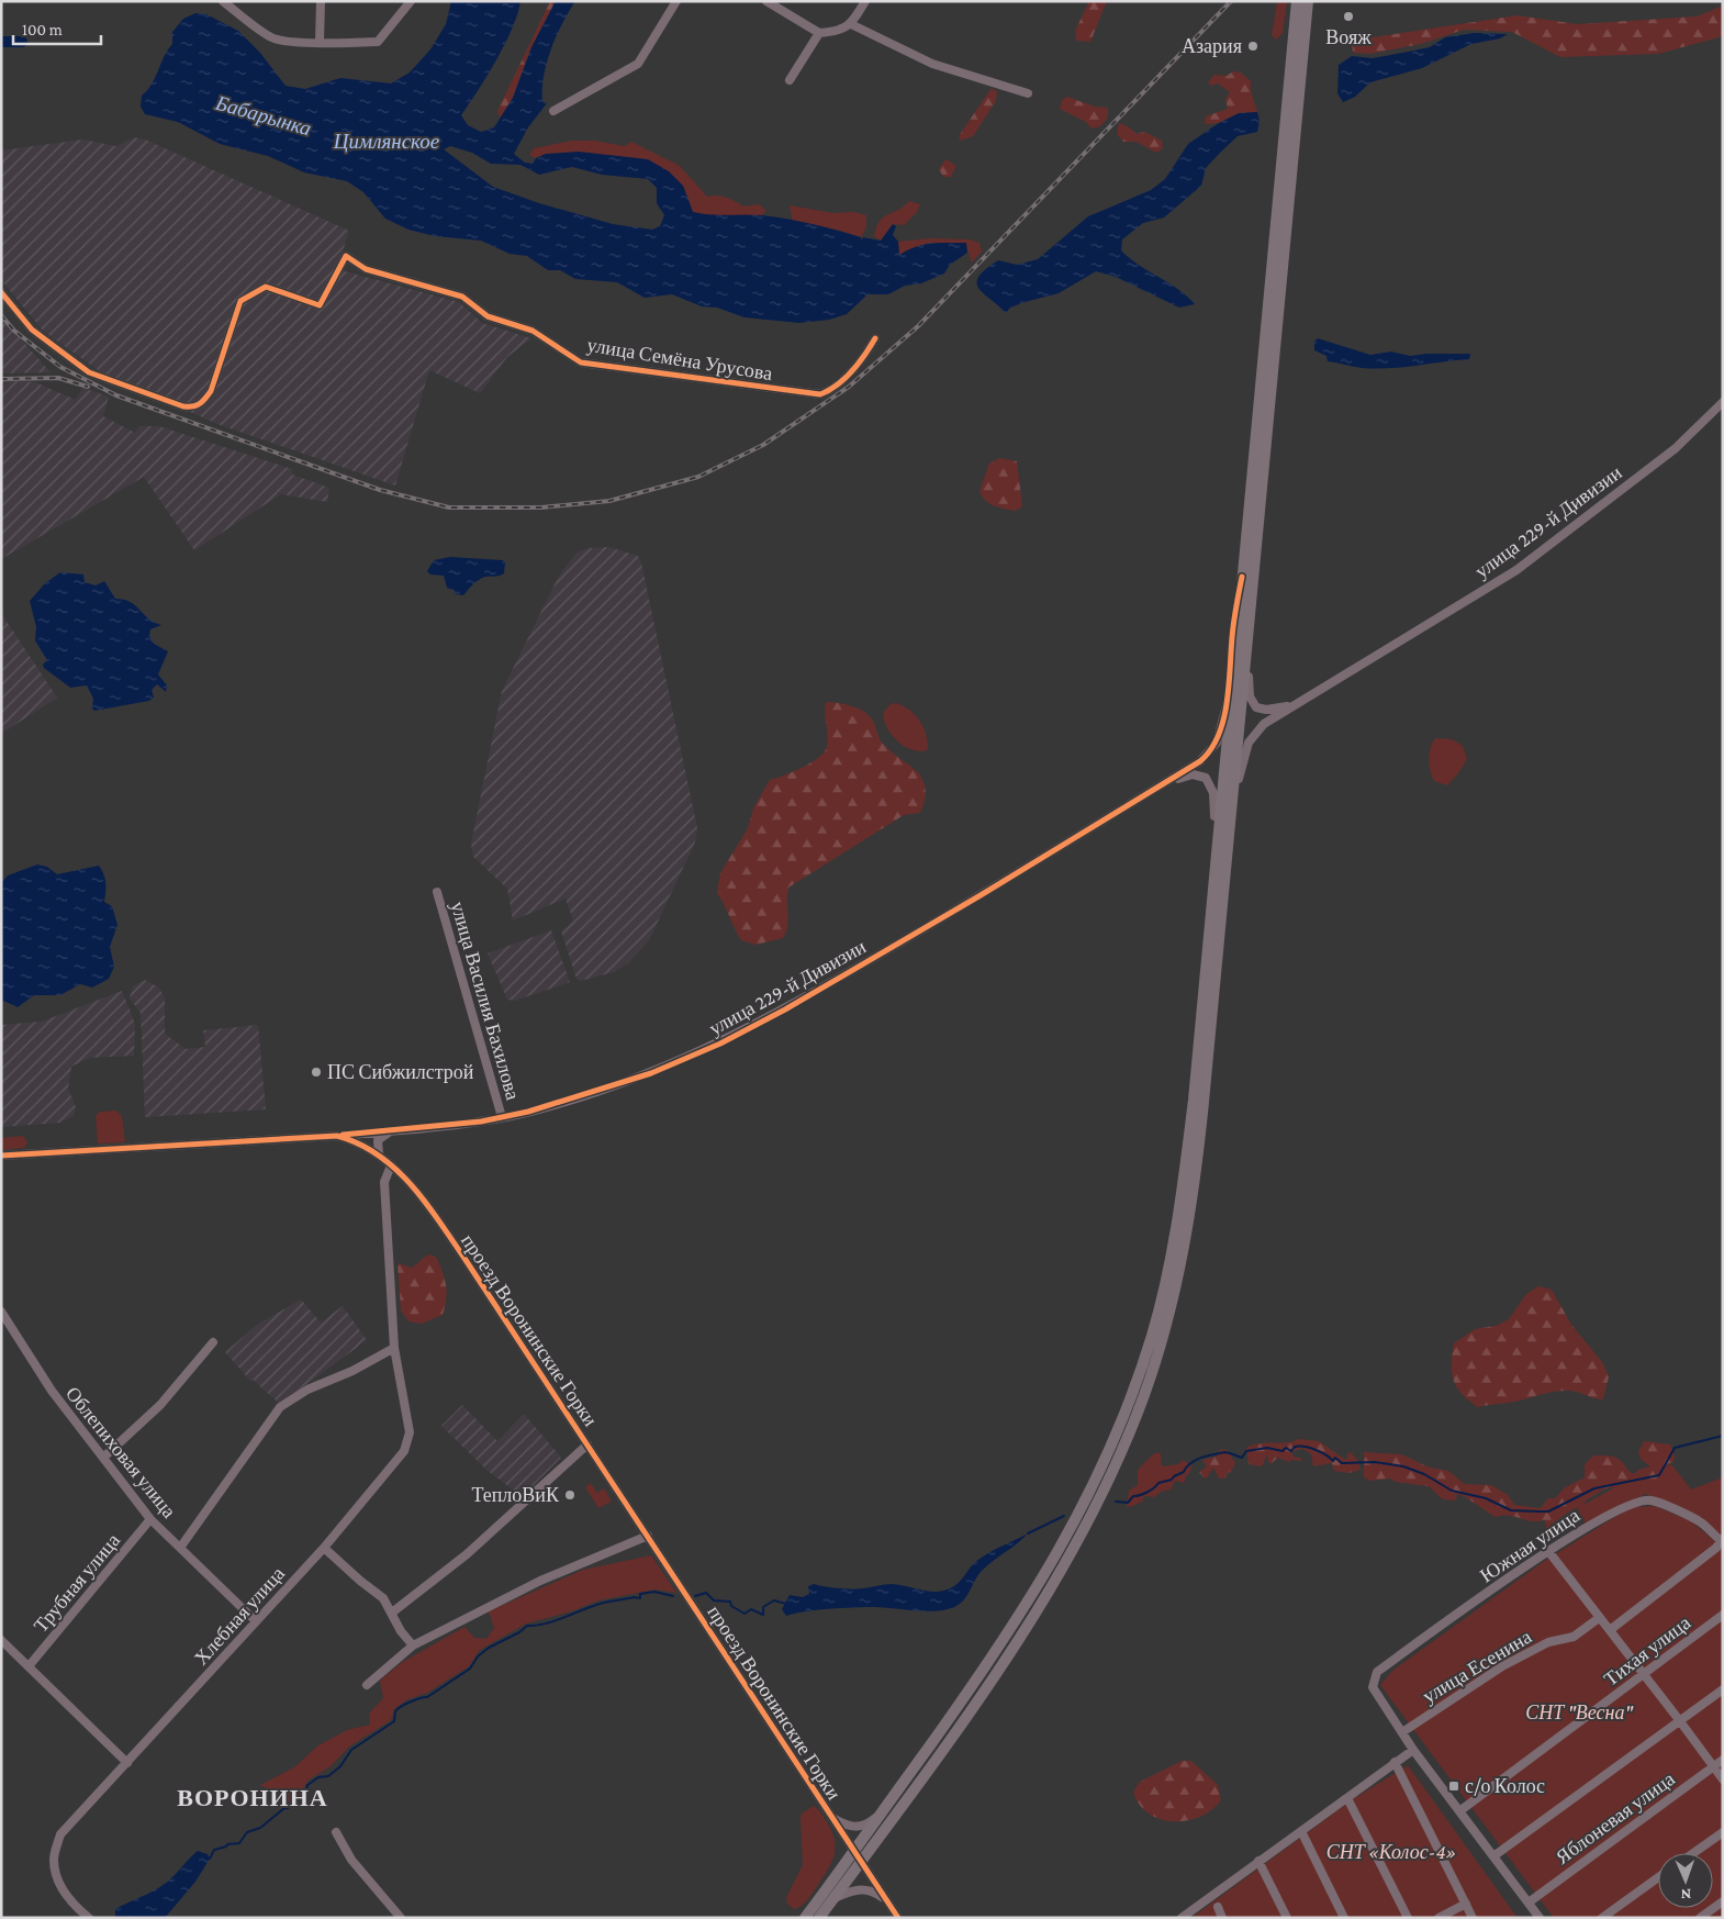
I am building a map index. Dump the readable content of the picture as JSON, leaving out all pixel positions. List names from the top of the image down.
{
  "streets": {
    "street": [
      "улица Семёна Урусова",
      "улица 229-й Дивизии",
      "улица Василия Бахилова",
      "проезд Воронинские Горки",
      "Облепиховая улица",
      "Южная улица",
      "Трубная улица",
      "Хлебная улица",
      "Тихая улица",
      "улица Есенина",
      "Яблоневая улица"
    ]
  },
  "crossings": [
    ["улица 229-й Дивизии", "улица Василия Бахилова"],
    ["проезд Воронинские Горки", "Хлебная улица"],
    ["Облепиховая улица", "Трубная улица"],
    ["Облепиховая улица", "Хлебная улица"],
    ["Южная улица", "улица Есенина"]
  ],
  "districts": ["ВОРОНИНА"],
  "water": ["Бабарынка", "Цимлянское"],
  "parks": ["СНТ \"Весна\"", "СНТ «Колос-4»"],
  "places": {
    "other": [
      "Вояж",
      "Азария",
      "ПС Сибжилстрой",
      "ТеплоВиК"
    ],
    "transit": ["с/о Колос"]
  },
  "scale_bar": "100 m",
  "north": "bottom"
}
